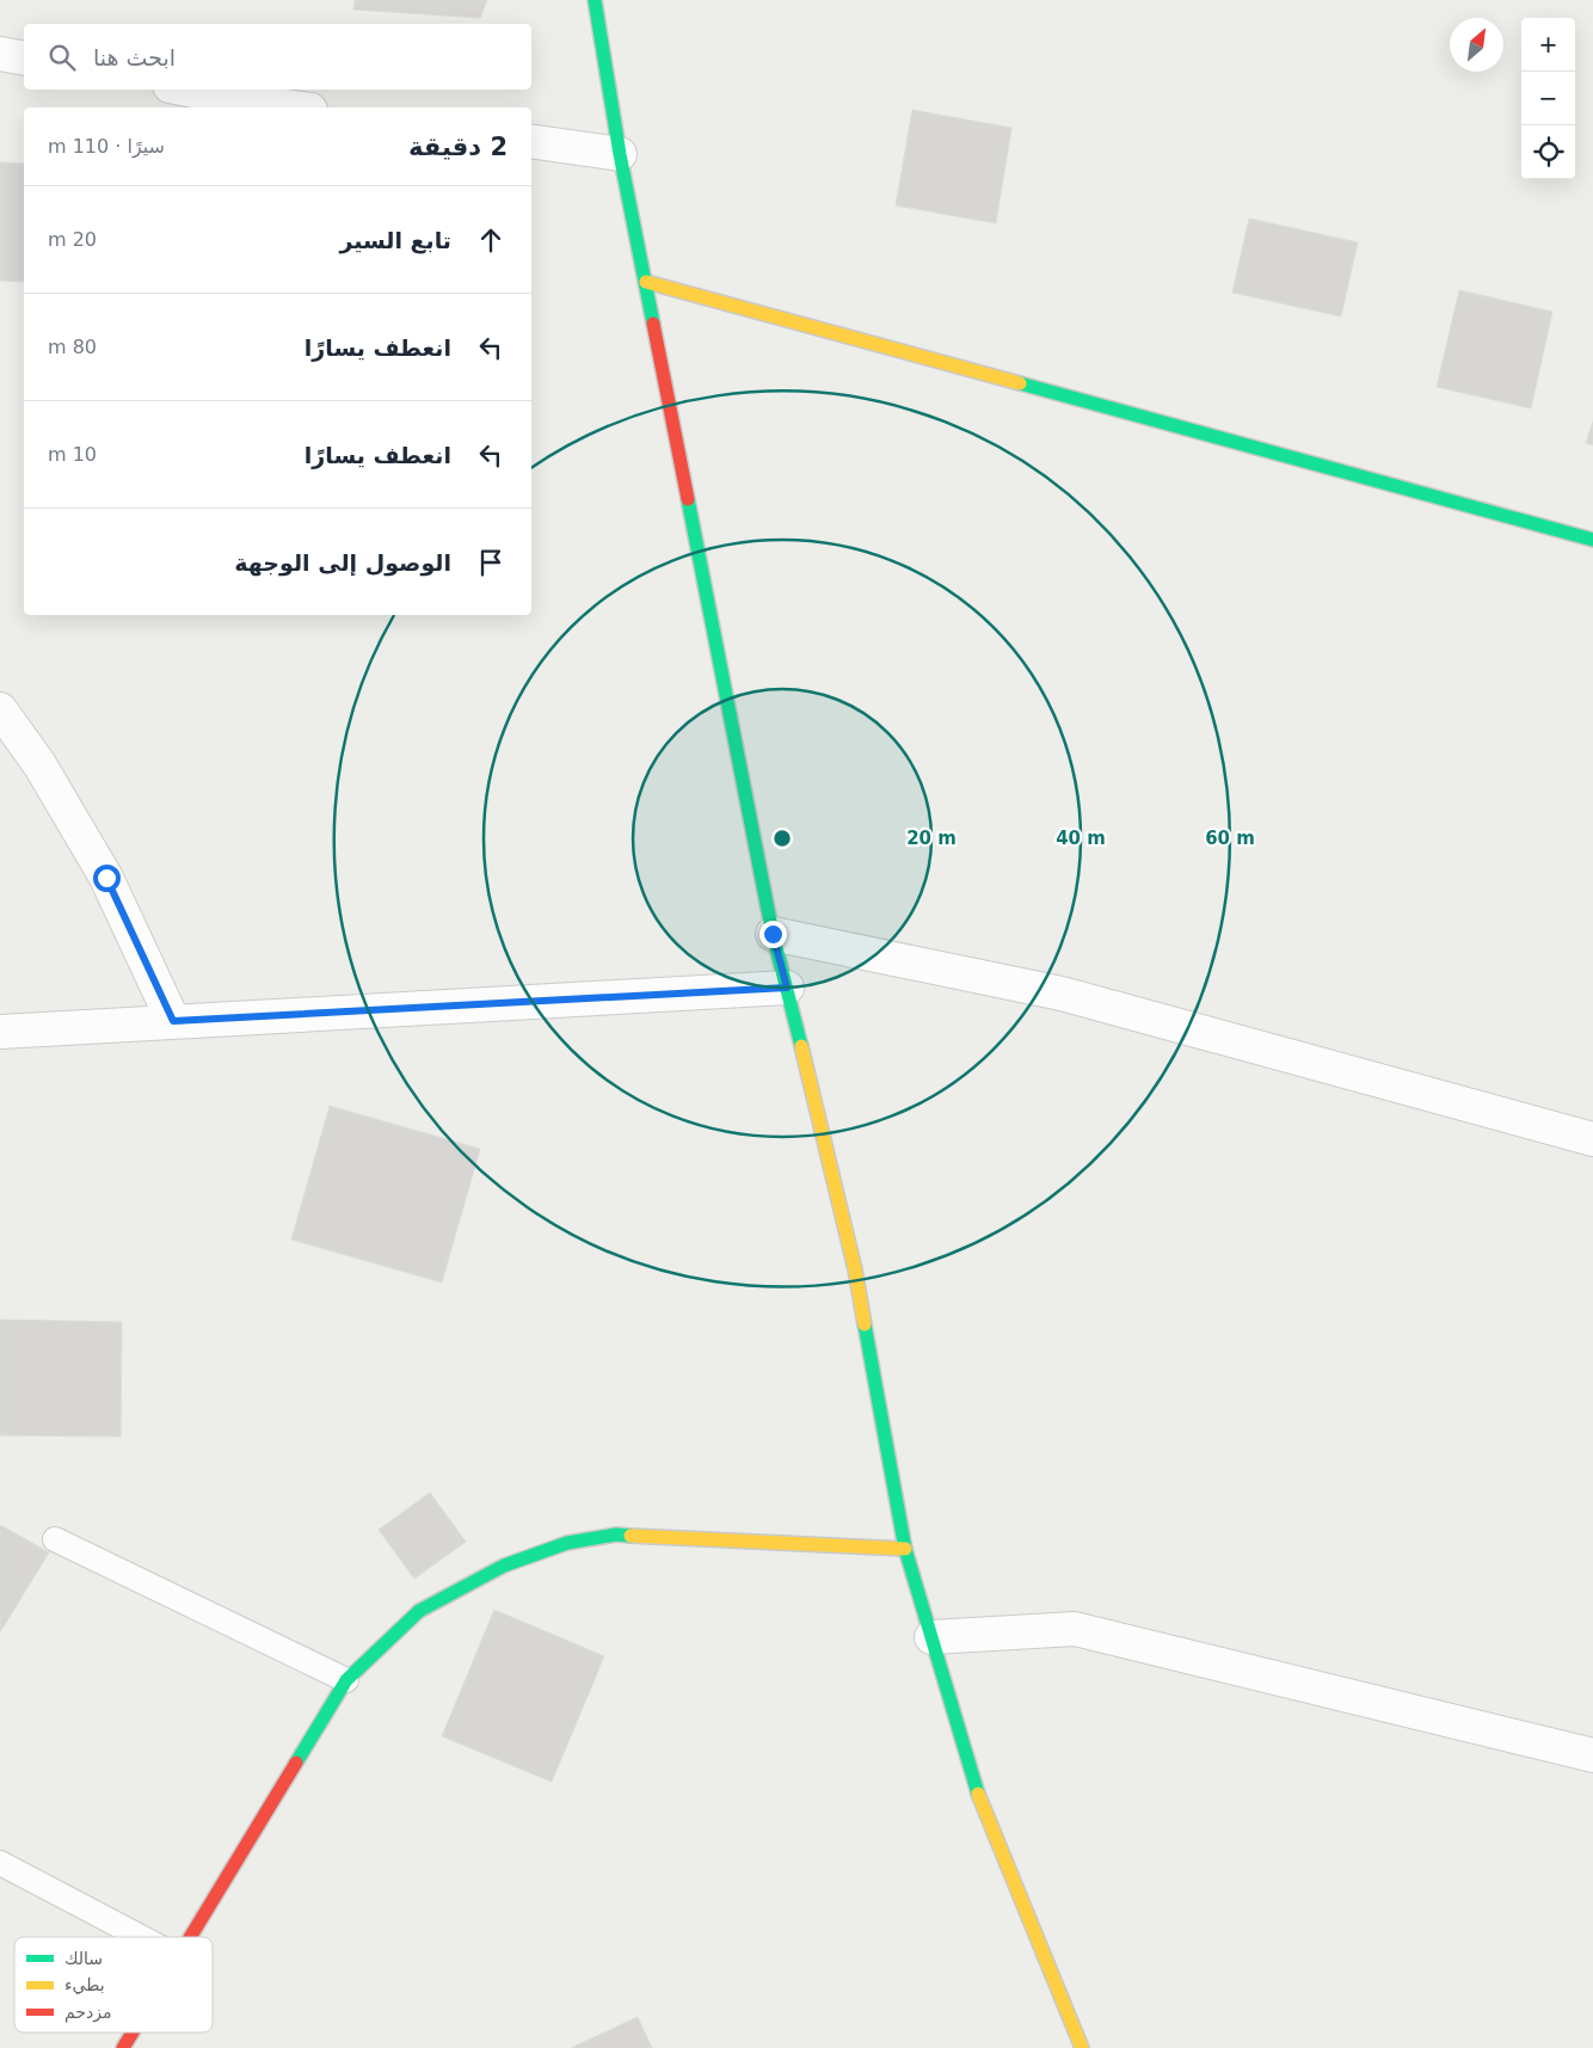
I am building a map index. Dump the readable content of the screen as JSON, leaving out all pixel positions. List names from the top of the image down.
{
  "legend": ["سالك", "بطيء", "مزدحم"],
  "north": "top right",
  "page": {
    "map_buttons": ["+", "−"],
    "search": "ابحث هنا",
    "heading": ["2 دقيقة", "سيرًا · 110 m"],
    "list": [
      ["تابع السير", "20 m"],
      ["انعطف يسارًا", "80 m"],
      ["انعطف يسارًا", "10 m"],
      "الوصول إلى الوجهة"
    ]
  },
  "rings": ["20 m", "40 m", "60 m"]
}
